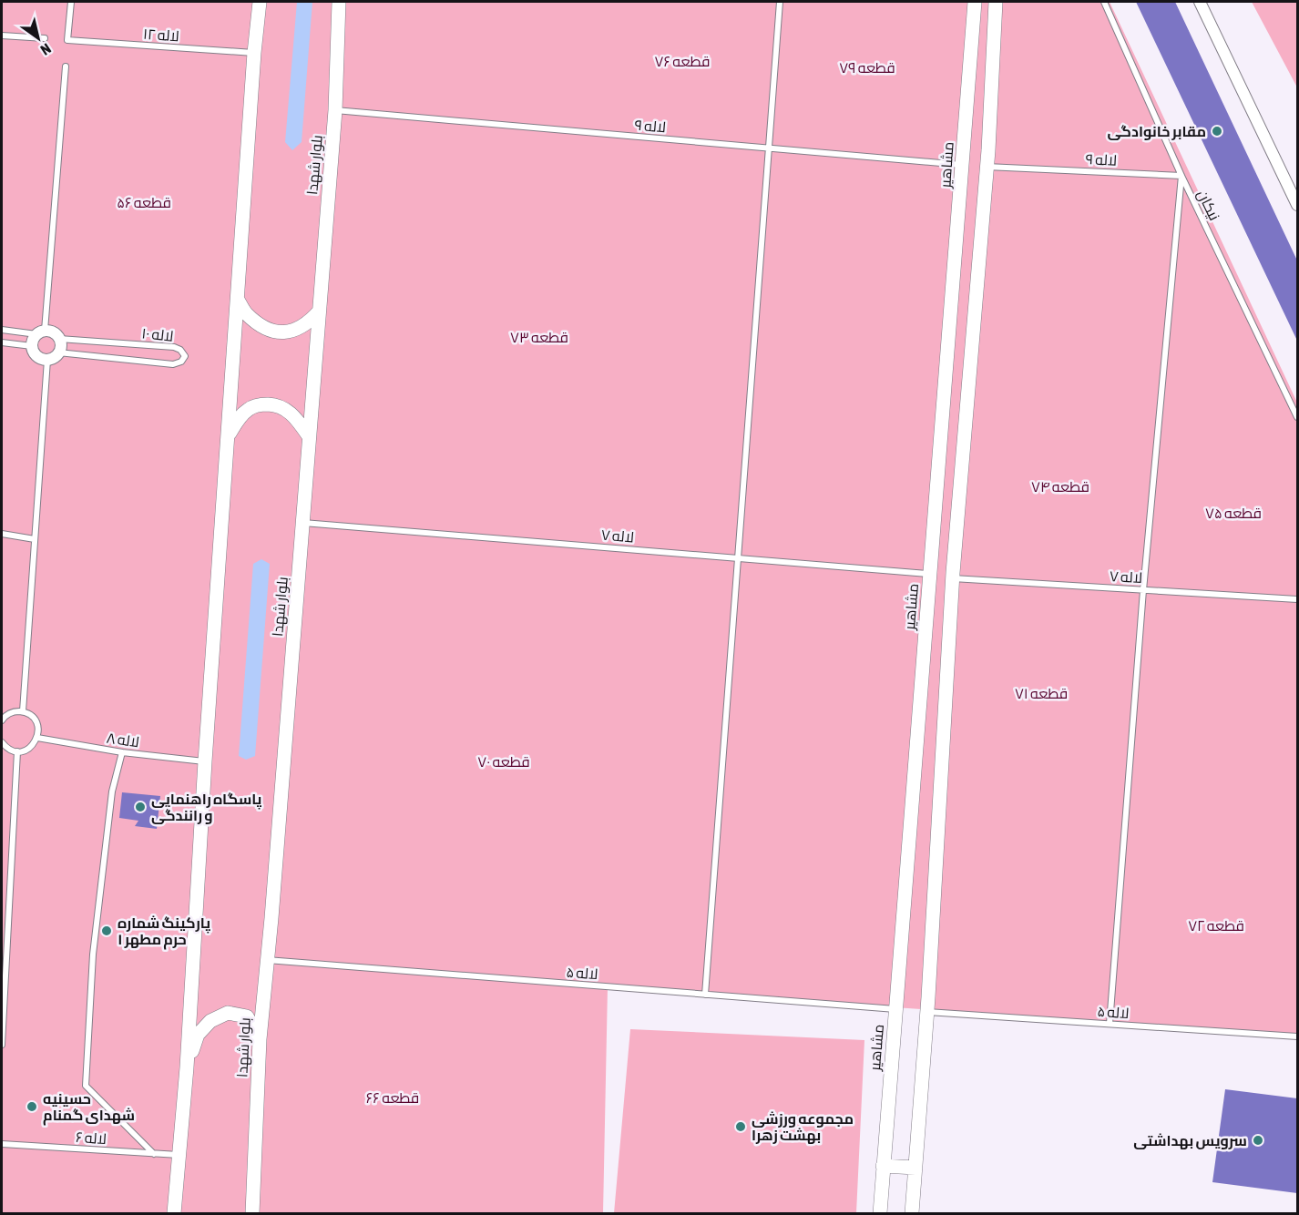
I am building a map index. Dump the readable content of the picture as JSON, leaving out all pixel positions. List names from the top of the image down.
{
  "streets": {
    "street": ["بلوار شهدا", "مشاهیر"],
    "lane": [
      "لاله ۱۲",
      "لاله ۹",
      "نیکان",
      "لاله ۱۰",
      "لاله ۷",
      "لاله ۸",
      "لاله ۵",
      "لاله ۶"
    ]
  },
  "crossings": [
    ["لاله ۹", "بلوار شهدا"],
    ["لاله ۹", "مشاهیر"],
    ["لاله ۹", "نیکان"],
    ["بلوار شهدا", "لاله ۷"],
    ["بلوار شهدا", "لاله ۵"],
    ["مشاهیر", "لاله ۷"],
    ["مشاهیر", "لاله ۵"]
  ],
  "parks": [
    "قطعه ۷۶",
    "قطعه ۷۹",
    "قطعه ۵۶",
    "قطعه ۷۳",
    "قطعه ۷۴",
    "قطعه ۷۵",
    "قطعه ۷۱",
    "قطعه ۷۰",
    "قطعه ۷۲",
    "قطعه ۶۶"
  ],
  "places": [
    "مقابر خانوادگی",
    "پاسگاه راهنمایی و رانندگی",
    "پارکینگ شماره ۱ حرم مطهر",
    "حسینیه شهدای گمنام",
    "مجموعه ورزشی بهشت زهرا",
    "سرویس بهداشتی"
  ],
  "north": "bottom right"
}
